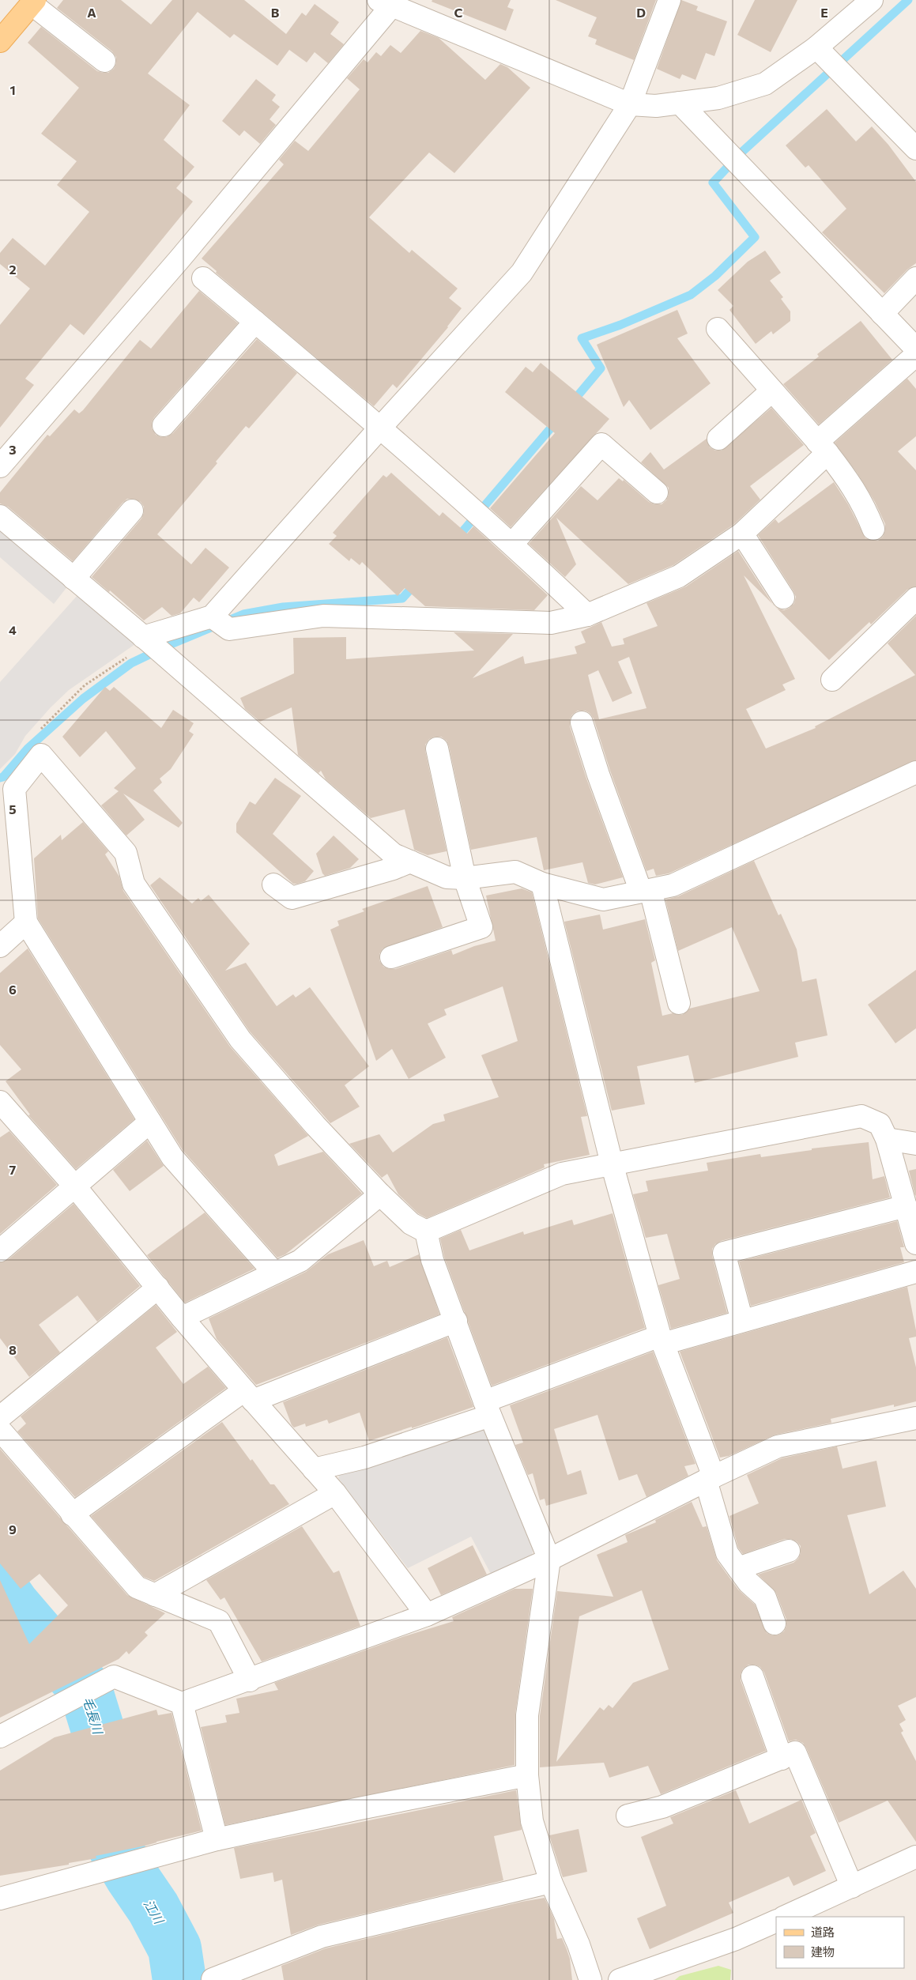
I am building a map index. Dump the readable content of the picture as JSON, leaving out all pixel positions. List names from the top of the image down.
{
  "water": ["毛長川", "江川"],
  "legend": ["道路", "建物"],
  "grid": {
    "columns": [
      "A",
      "B",
      "C",
      "D",
      "E"
    ],
    "rows": [
      "1",
      "2",
      "3",
      "4",
      "5",
      "6",
      "7",
      "8",
      "9"
    ]
  }
}
